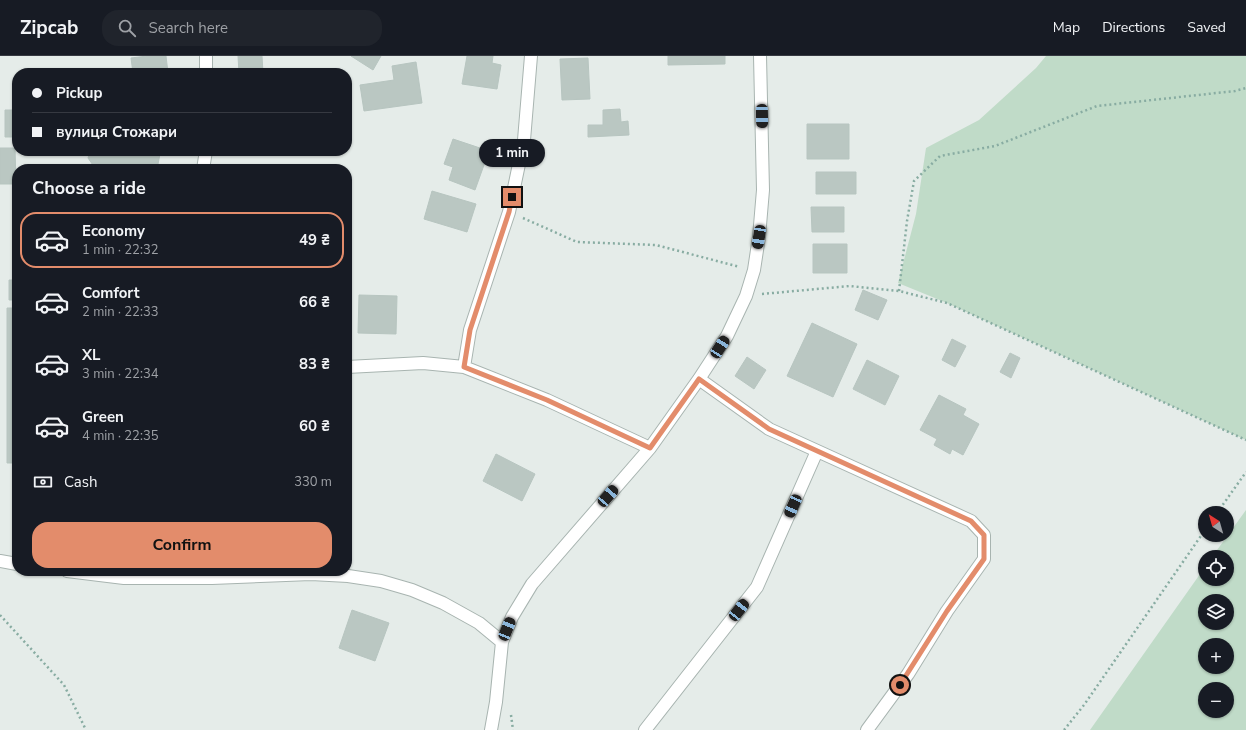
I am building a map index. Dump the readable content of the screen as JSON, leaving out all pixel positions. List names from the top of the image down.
{
  "north": "top left",
  "page": {
    "header": "Zipcab",
    "search": "Search here",
    "nav": ["Map", "Directions", "Saved"],
    "banner": ["Pickup", "вулиця Стожари"],
    "bubble": "1 min",
    "heading": "Choose a ride",
    "list": [
      {
        "name": "Economy",
        "note": "1 min · 22:32",
        "value": "49 ₴"
      },
      {
        "name": "Comfort",
        "note": "2 min · 22:33",
        "value": "66 ₴"
      },
      {
        "name": "XL",
        "note": "3 min · 22:34",
        "value": "83 ₴"
      },
      {
        "name": "Green",
        "note": "4 min · 22:35",
        "value": "60 ₴"
      }
    ],
    "pay": ["Cash", "330 m"],
    "map_buttons": ["+", "−"],
    "buttons": "Confirm"
  }
}
